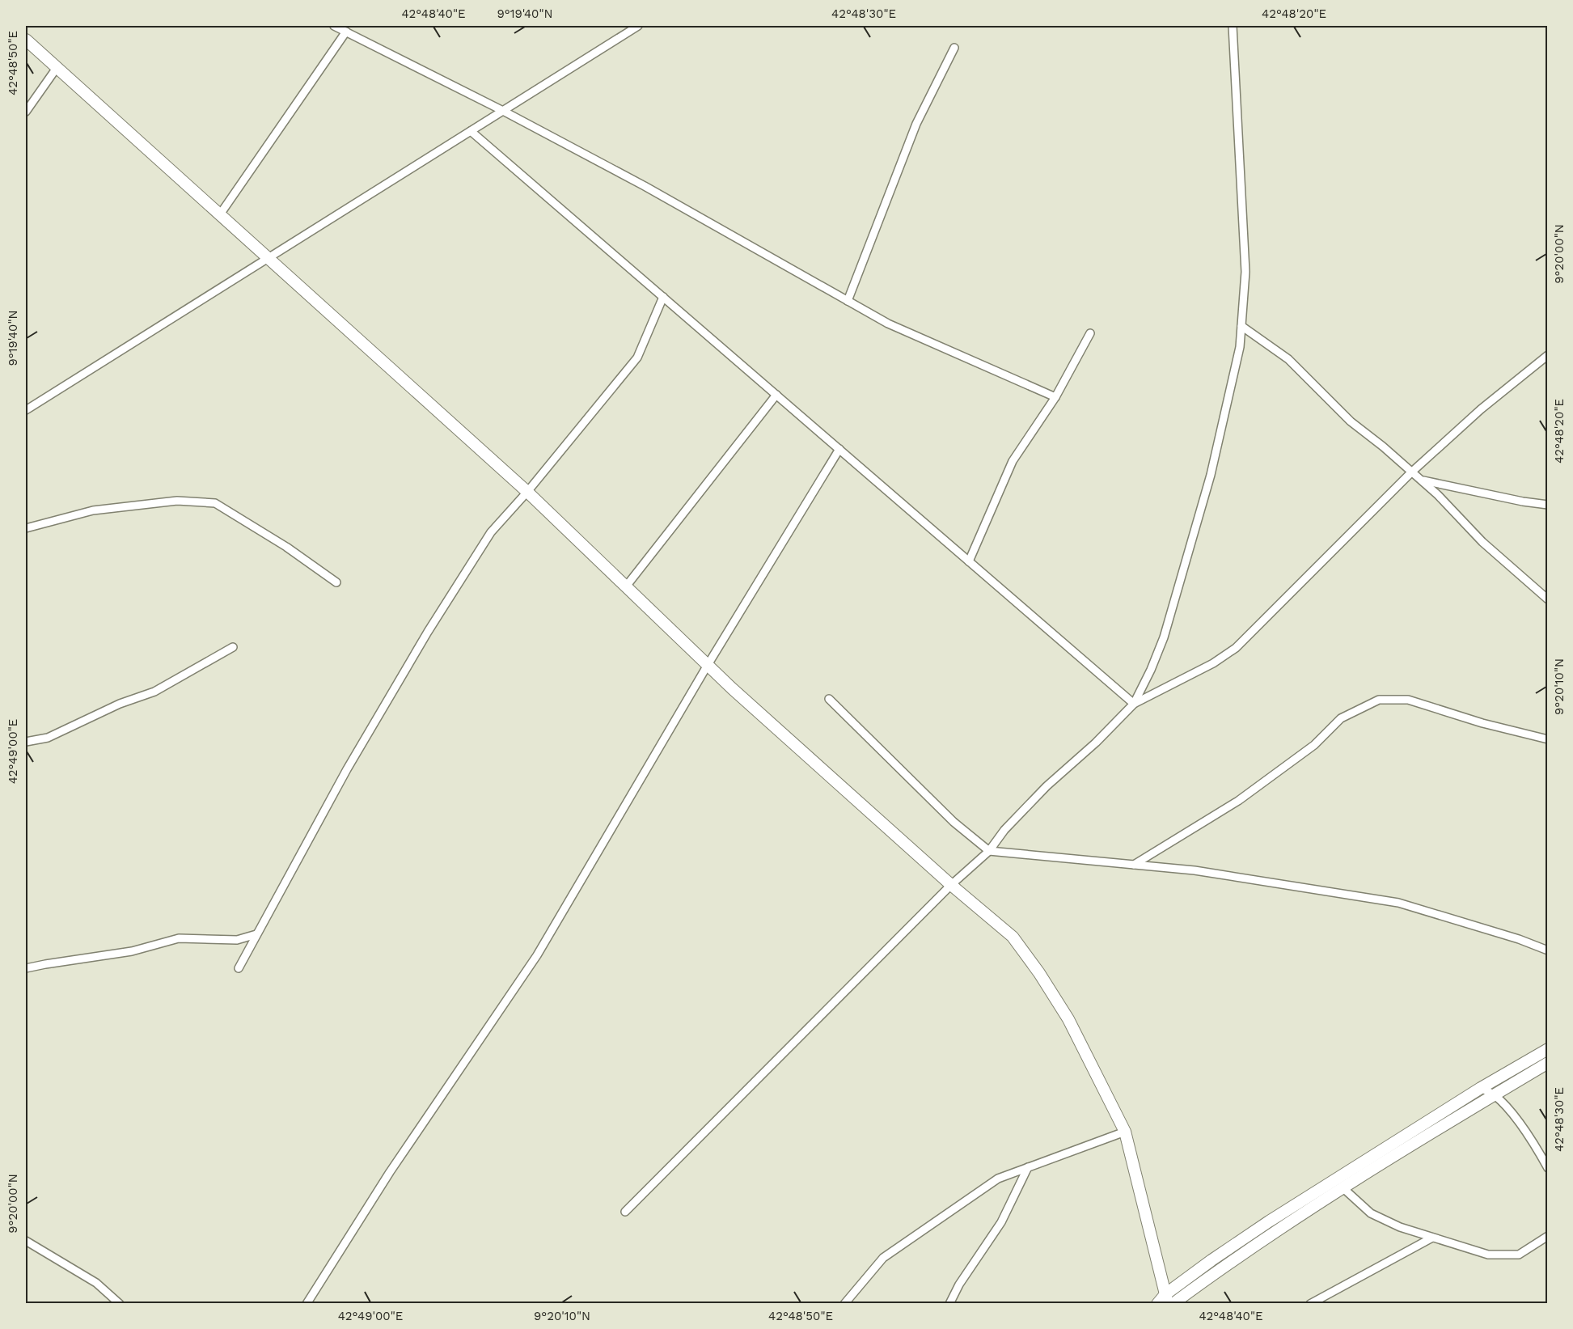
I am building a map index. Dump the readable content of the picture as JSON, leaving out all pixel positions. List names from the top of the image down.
{
  "coordinates": [
    "42°48'40\"E",
    "9°19'40\"N",
    "42°48'30\"E",
    "42°48'20\"E",
    "42°48'50\"E",
    "9°20'00\"N",
    "9°20'10\"N",
    "42°49'00\"E"
  ]
}
